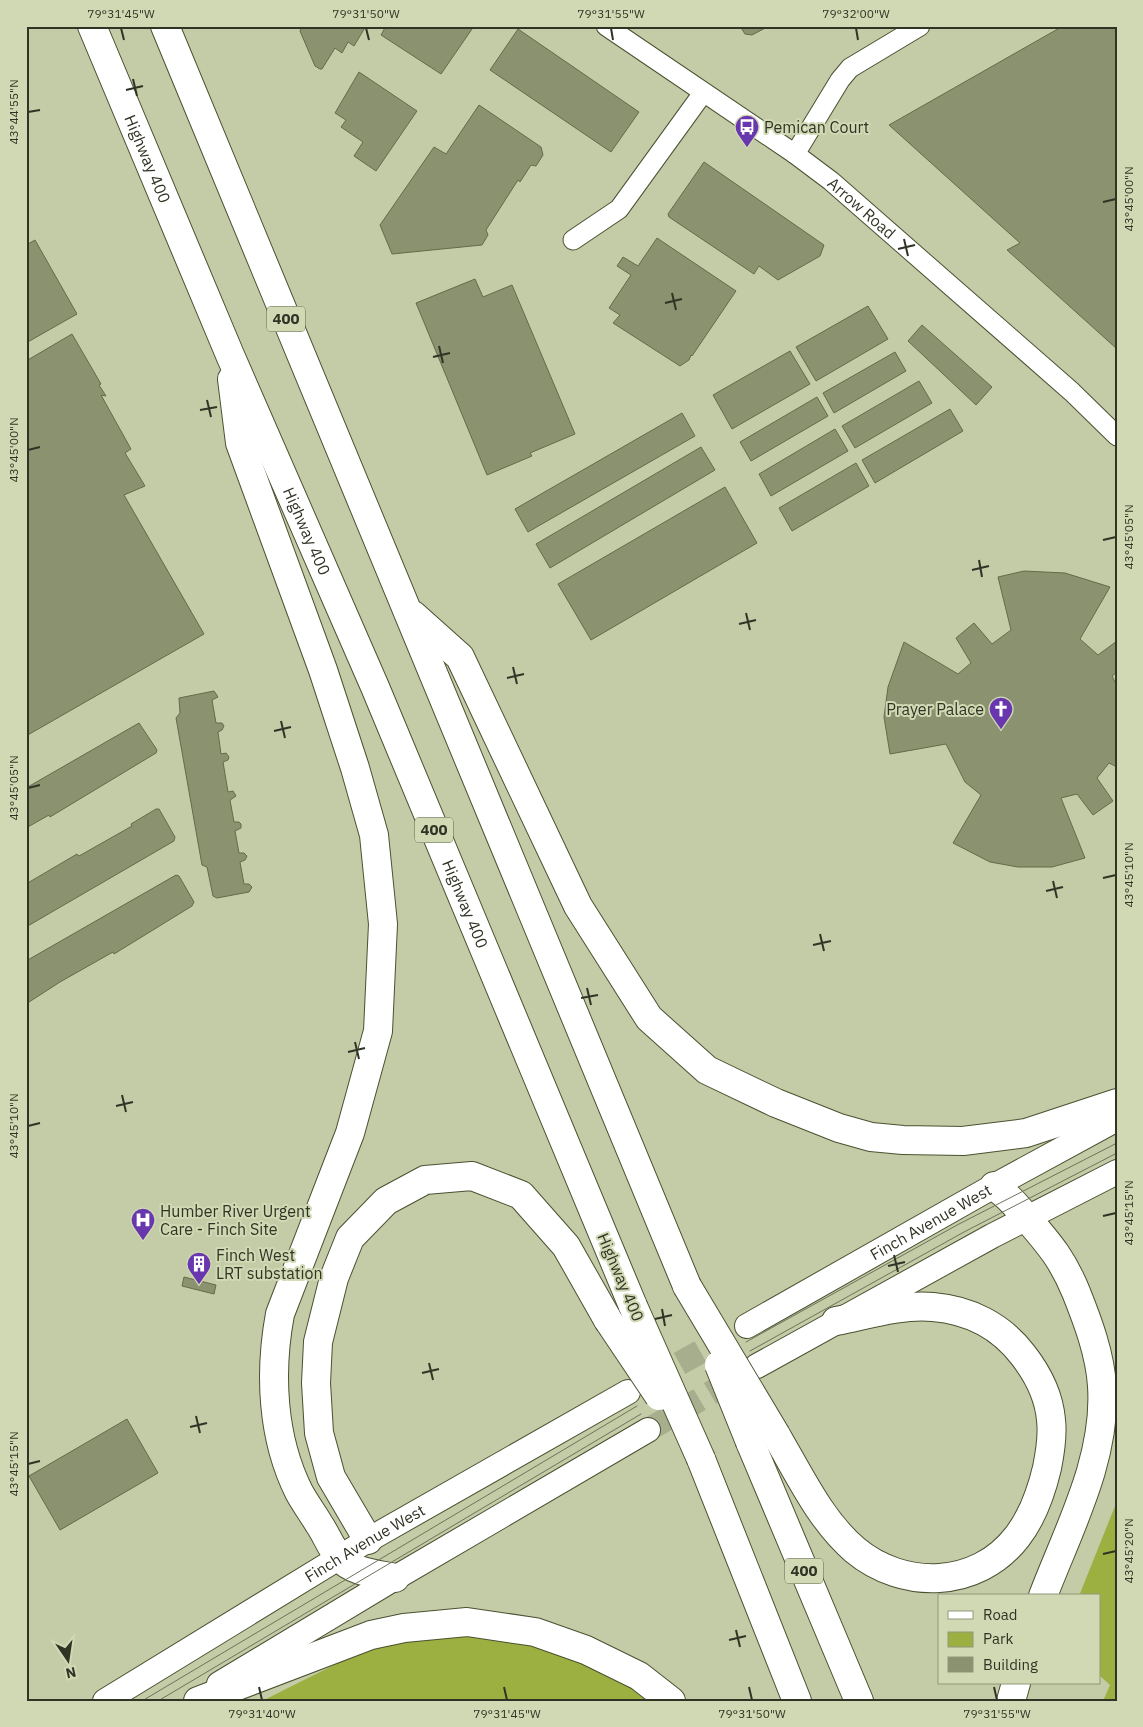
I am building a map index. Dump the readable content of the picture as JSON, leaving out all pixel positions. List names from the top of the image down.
{
  "streets": {
    "highway": ["Highway 400", "400"],
    "main road": ["Finch Avenue West"],
    "street": ["Arrow Road"]
  },
  "places": {
    "bus stop": ["Pemican Court"],
    "church": ["Prayer Palace"],
    "hospital": ["Humber River Urgent Care - Finch Site"],
    "building": ["Finch West LRT substation"]
  },
  "legend": ["Road", "Park", "Building"],
  "north": "bottom",
  "coordinates": [
    "79°31'45\"W",
    "79°31'50\"W",
    "79°31'55\"W",
    "79°32'00\"W",
    "43°44'55\"N",
    "43°45'00\"N",
    "43°45'05\"N",
    "43°45'10\"N",
    "43°45'15\"N",
    "43°45'20\"N",
    "79°31'40\"W"
  ]
}
